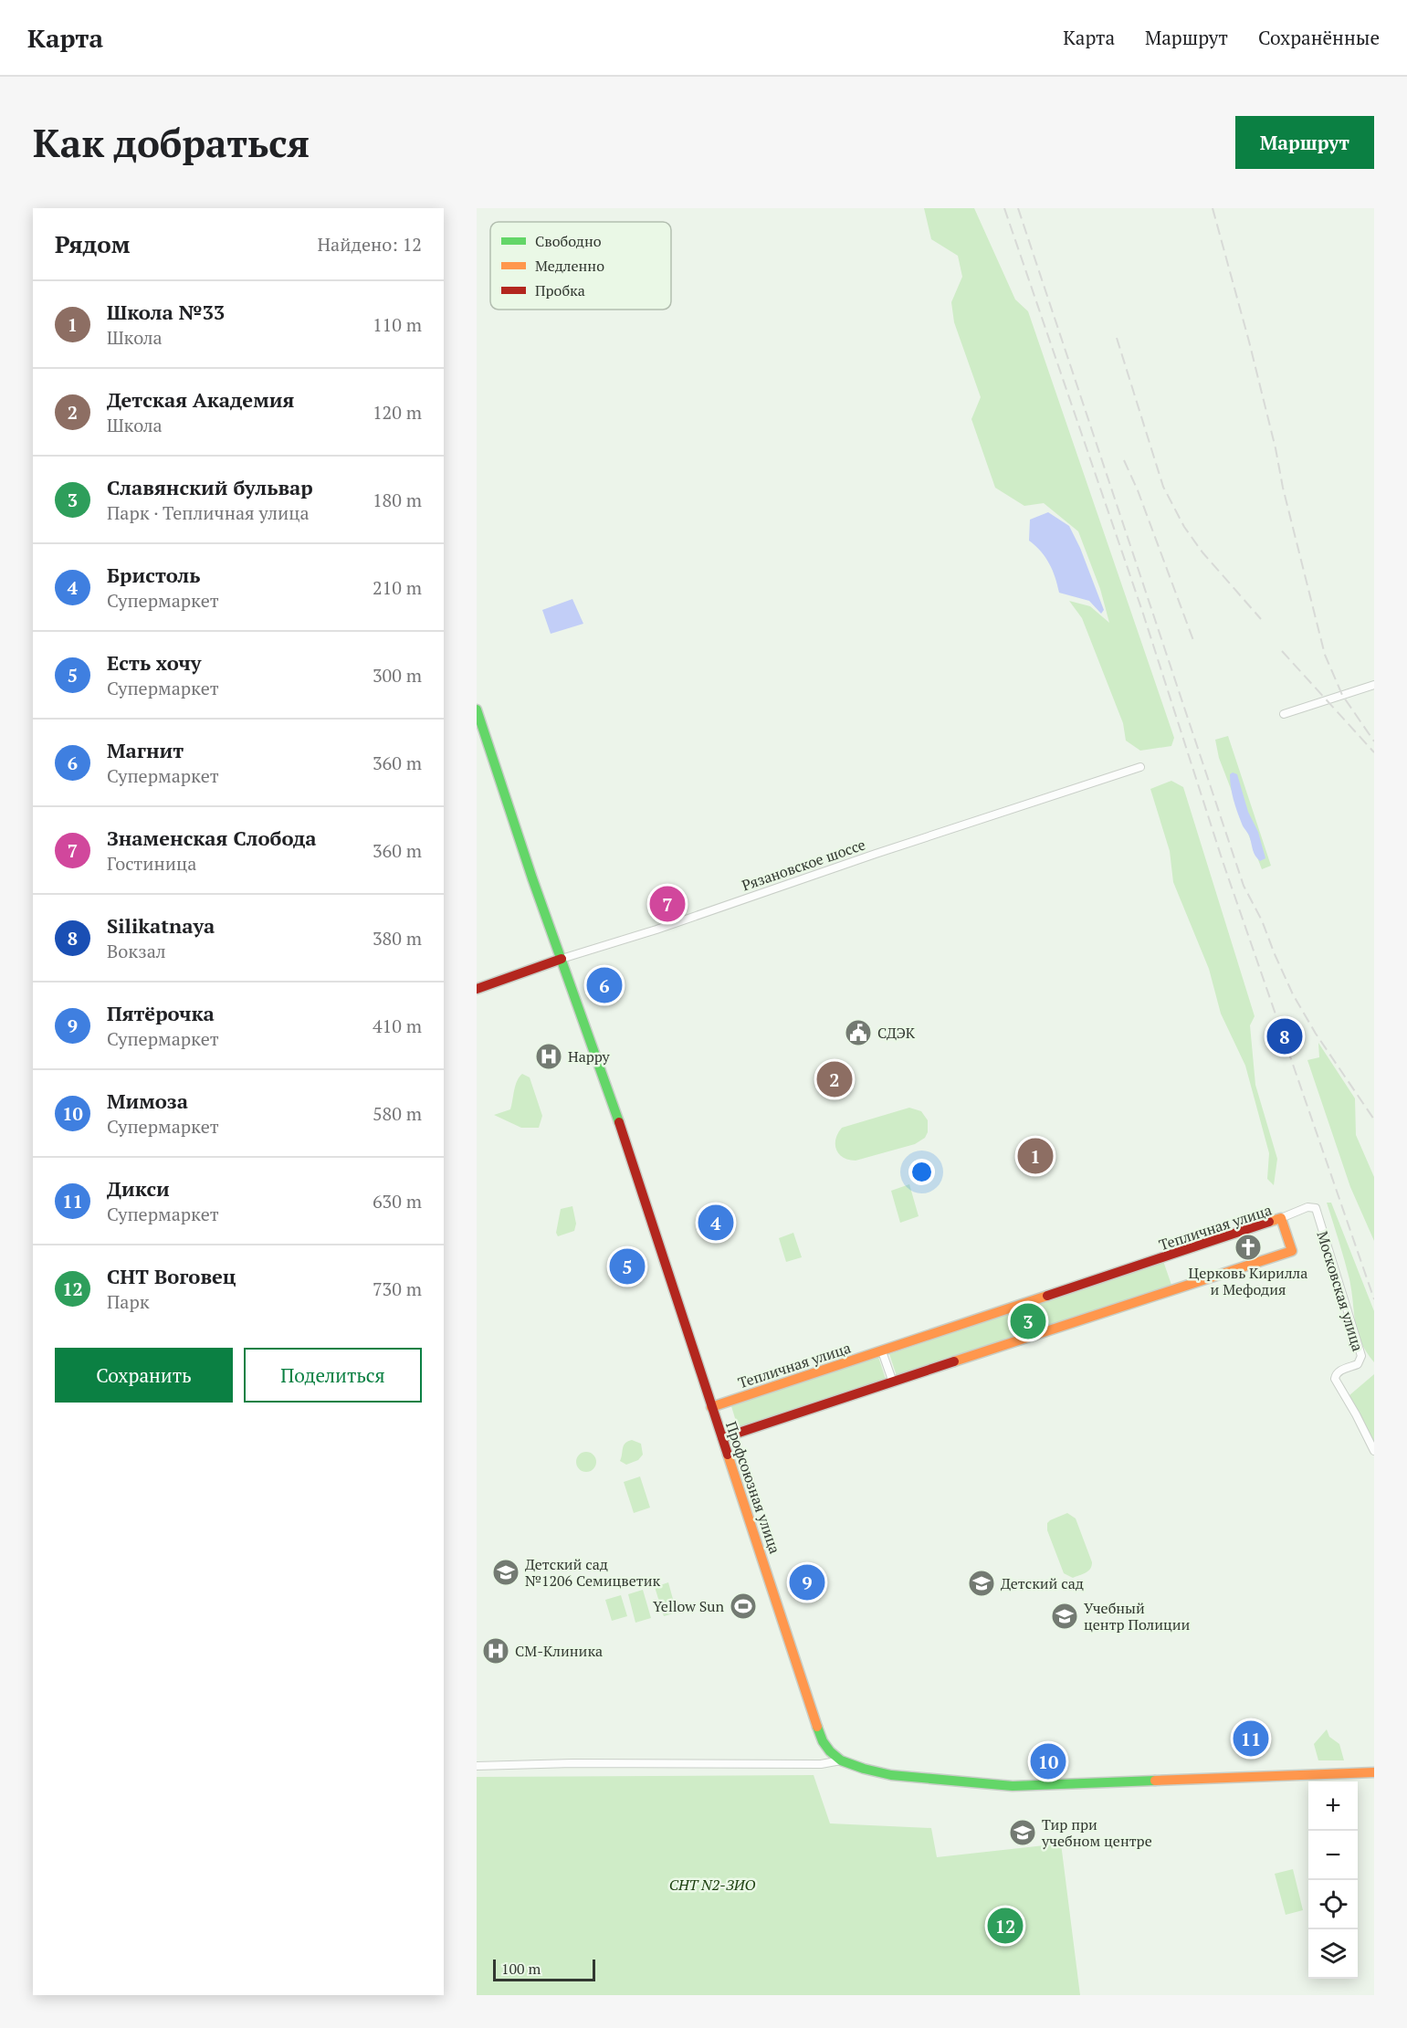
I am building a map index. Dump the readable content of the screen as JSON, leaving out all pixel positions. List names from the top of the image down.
{
  "streets": {
    "street": [
      "Рязановское шоссе",
      "Тепличная улица",
      "Московская улица",
      "Профсоюзная улица"
    ]
  },
  "crossings": [
    ["Рязановское шоссе", "Профсоюзная улица"],
    ["Тепличная улица", "Московская улица"],
    ["Тепличная улица", "Профсоюзная улица"]
  ],
  "parks": ["СНТ N2-ЗИО"],
  "places": {
    "public building": ["СДЭК"],
    "hospital": ["Happy", "СМ-Клиника"],
    "church": ["Церковь Кирилла и Мефодия"],
    "school or university": [
      "Детский сад №1206 Семицветик",
      "Детский сад",
      "Учебный центр Полиции",
      "Тир при учебном центре"
    ],
    "sports": ["Yellow Sun"]
  },
  "legend": ["Свободно", "Медленно", "Пробка"],
  "scale_bar": "100 m",
  "page": {
    "header": "Карта",
    "nav": ["Карта", "Маршрут", "Сохранённые"],
    "buttons": [
      "Маршрут",
      ["Сохранить", "Поделиться"]
    ],
    "title": "Как добраться",
    "heading": ["Рядом", "Найдено: 12"],
    "list": [
      {
        "mark": "1",
        "name": "Школа №33",
        "note": "Школа",
        "value": "110 m"
      },
      {
        "mark": "2",
        "name": "Детская Академия",
        "note": "Школа",
        "value": "120 m"
      },
      {
        "mark": "3",
        "name": "Славянский бульвар",
        "note": "Парк · Тепличная улица",
        "value": "180 m"
      },
      {
        "mark": "4",
        "name": "Бристоль",
        "note": "Супермаркет",
        "value": "210 m"
      },
      {
        "mark": "5",
        "name": "Есть хочу",
        "note": "Супермаркет",
        "value": "300 m"
      },
      {
        "mark": "6",
        "name": "Магнит",
        "note": "Супермаркет",
        "value": "360 m"
      },
      {
        "mark": "7",
        "name": "Знаменская Слобода",
        "note": "Гостиница",
        "value": "360 m"
      },
      {
        "mark": "8",
        "name": "Silikatnaya",
        "note": "Вокзал",
        "value": "380 m"
      },
      {
        "mark": "9",
        "name": "Пятёрочка",
        "note": "Супермаркет",
        "value": "410 m"
      },
      {
        "mark": "10",
        "name": "Мимоза",
        "note": "Супермаркет",
        "value": "580 m"
      },
      {
        "mark": "11",
        "name": "Дикси",
        "note": "Супермаркет",
        "value": "630 m"
      },
      {
        "mark": "12",
        "name": "СНТ Воговец",
        "note": "Парк",
        "value": "730 m"
      }
    ],
    "pins": [
      "7",
      "6",
      "8",
      "2",
      "1",
      "4",
      "5",
      "3",
      "9",
      "11",
      "10",
      "12"
    ],
    "map_buttons": ["+", "−"],
    "scale": "100 m"
  }
}
